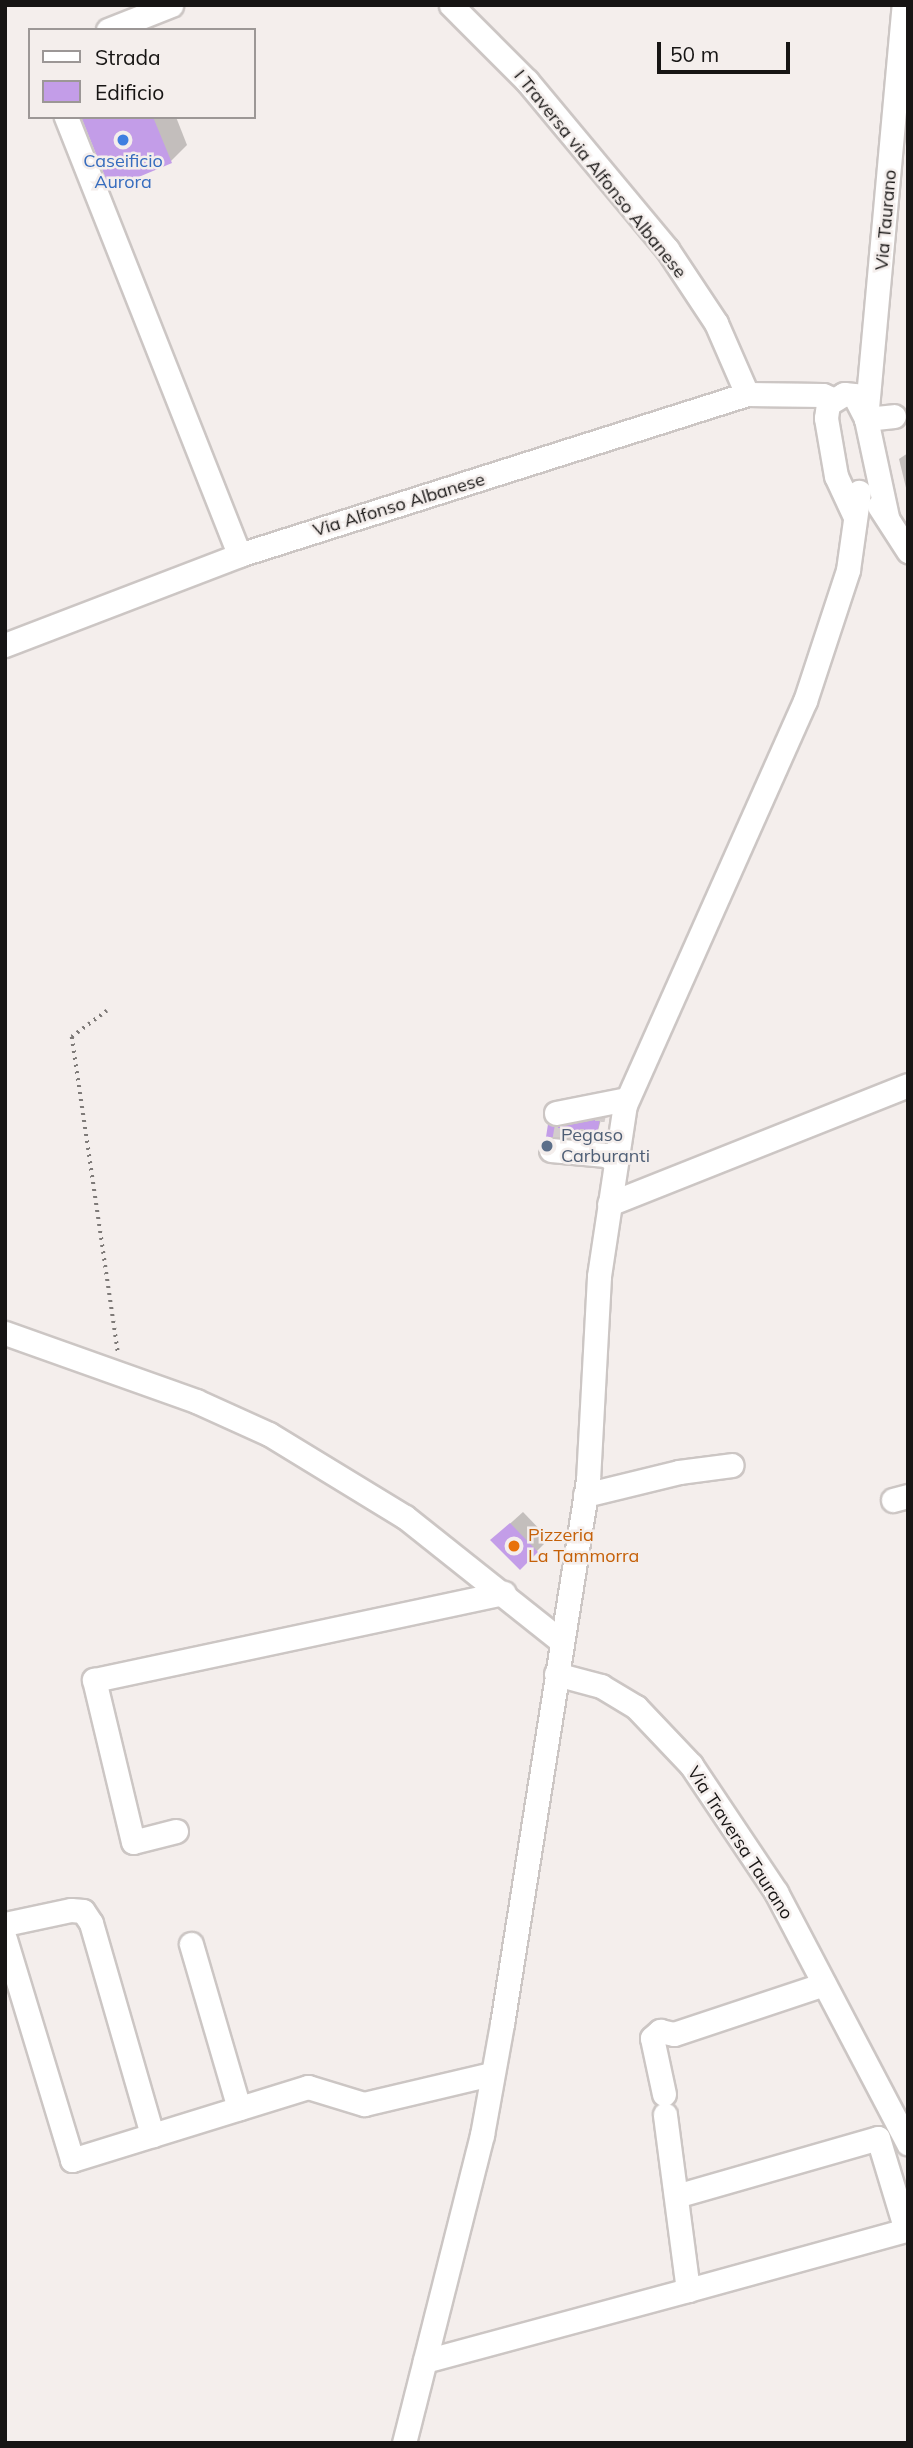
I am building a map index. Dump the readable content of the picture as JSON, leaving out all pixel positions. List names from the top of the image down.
{
  "streets": {
    "street": [
      "I Traversa via Alfonso Albanese",
      "Via Taurano",
      "Via Alfonso Albanese",
      "Via Traversa Taurano"
    ]
  },
  "crossings": [
    ["I Traversa via Alfonso Albanese", "Via Alfonso Albanese"],
    ["Via Taurano", "Via Alfonso Albanese"]
  ],
  "places": ["Caseificio Aurora", "Pegaso Carburanti", "Pizzeria La Tammorra"],
  "legend": ["Strada", "Edificio"],
  "scale_bar": "50 m"
}
